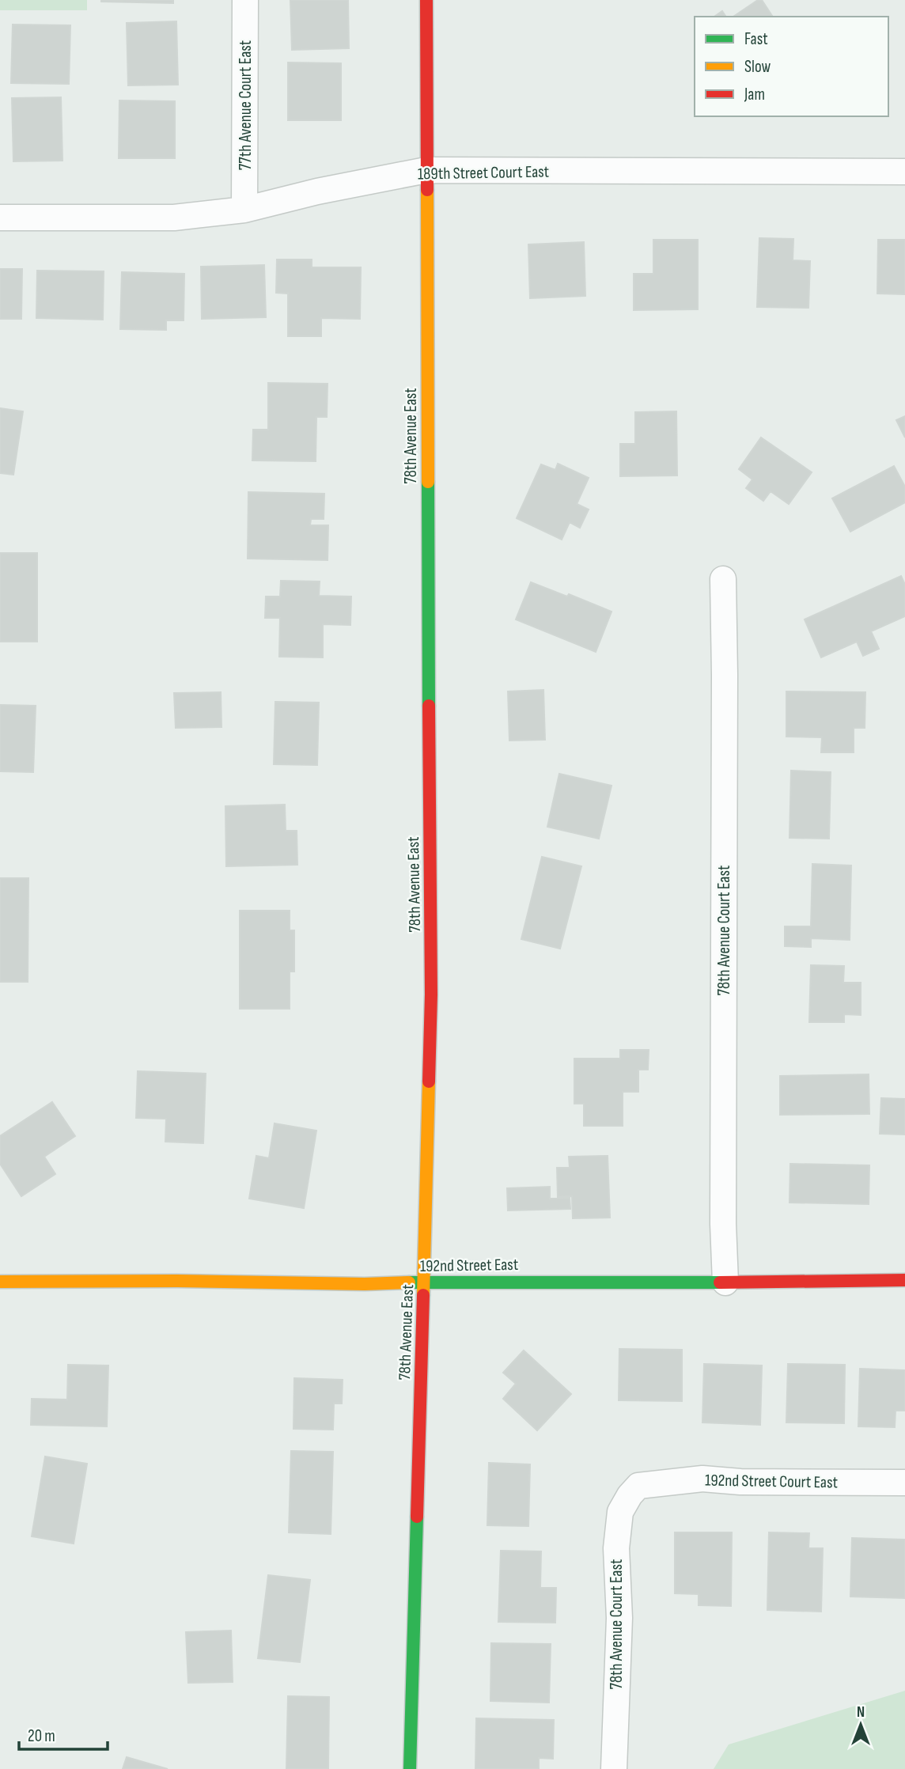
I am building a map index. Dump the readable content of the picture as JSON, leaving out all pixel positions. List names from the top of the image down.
{
  "streets": {
    "street": [
      "77th Avenue Court East",
      "189th Street Court East",
      "78th Avenue East",
      "78th Avenue Court East",
      "192nd Street East",
      "192nd Street Court East"
    ]
  },
  "crossings": [
    ["77th Avenue Court East", "189th Street Court East"],
    ["189th Street Court East", "78th Avenue East"],
    ["78th Avenue East", "192nd Street East"],
    ["78th Avenue Court East", "192nd Street East"],
    ["78th Avenue Court East", "192nd Street Court East"]
  ],
  "legend": ["Fast", "Slow", "Jam"],
  "scale_bar": "20 m",
  "north": "top"
}
